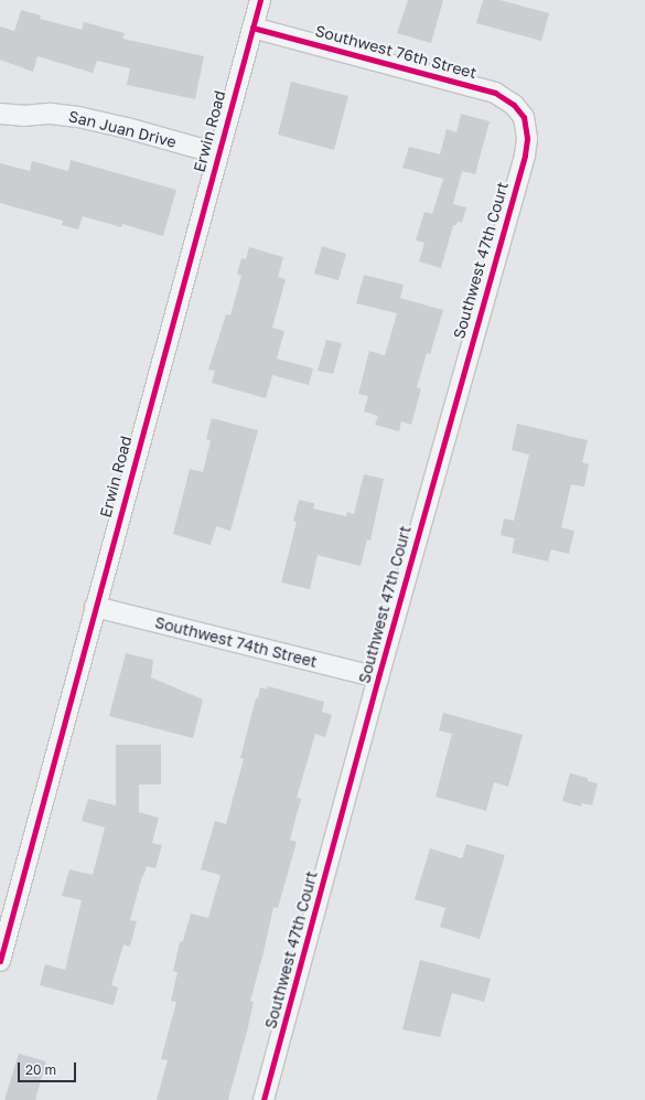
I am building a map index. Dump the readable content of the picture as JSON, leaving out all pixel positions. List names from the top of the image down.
{
  "streets": {
    "street": [
      "Southwest 76th Street",
      "San Juan Drive",
      "Erwin Road",
      "Southwest 47th Court",
      "Southwest 74th Street"
    ]
  },
  "crossings": [
    ["Southwest 76th Street", "Erwin Road"],
    ["Southwest 76th Street", "Southwest 47th Court"],
    ["San Juan Drive", "Erwin Road"],
    ["Erwin Road", "Southwest 74th Street"],
    ["Southwest 47th Court", "Southwest 74th Street"]
  ],
  "scale_bar": "20 m"
}
